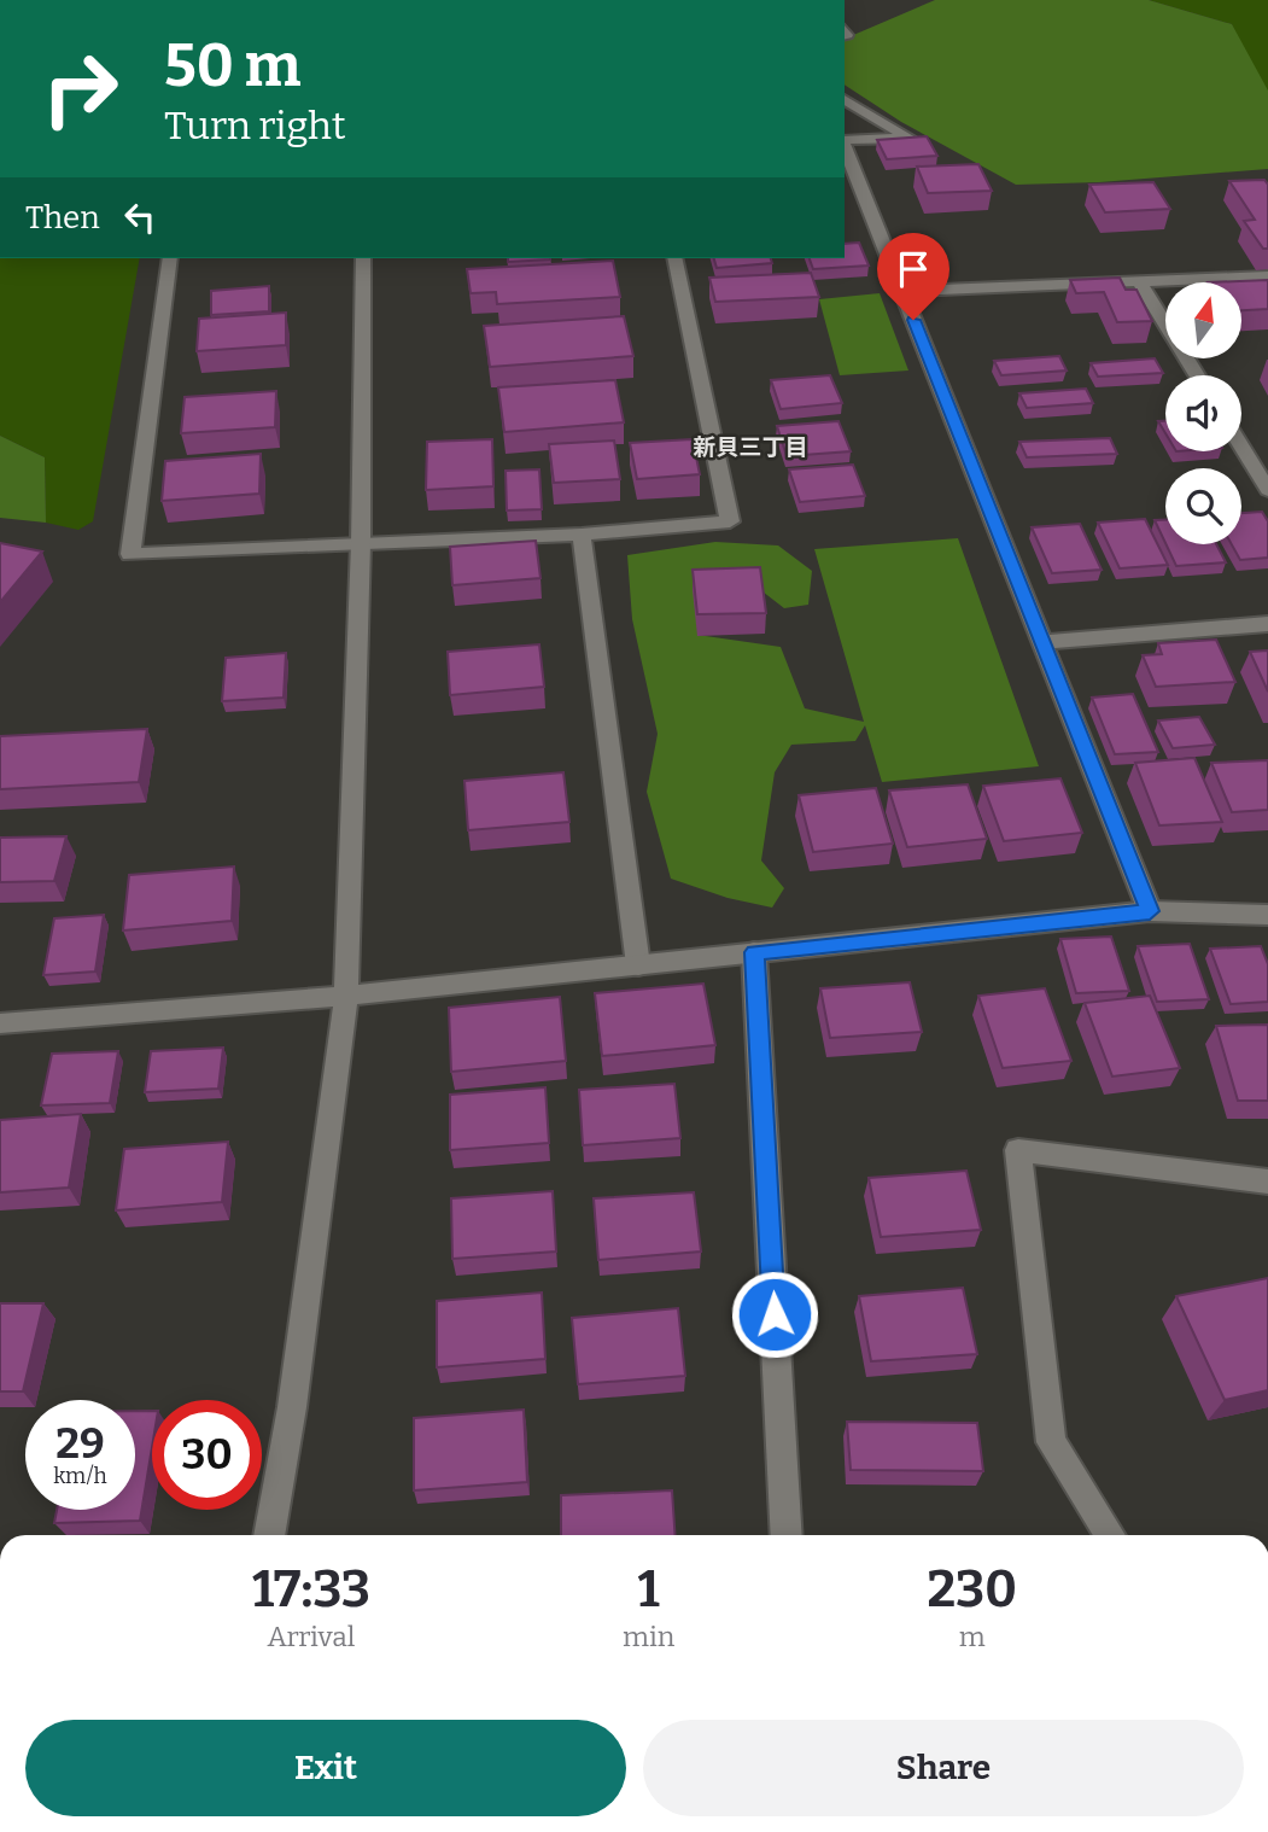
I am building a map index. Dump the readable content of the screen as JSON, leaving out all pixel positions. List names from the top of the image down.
{
  "districts": ["新貝三丁目"],
  "north": "top",
  "page": {
    "turn": ["50 m", "Turn right"],
    "then": "Then",
    "speed": "29 km/h",
    "limit": "30",
    "eta": [
      "17:33",
      "Arrival",
      "1",
      "min",
      "230",
      "m"
    ],
    "buttons": ["Exit", "Share"]
  }
}
